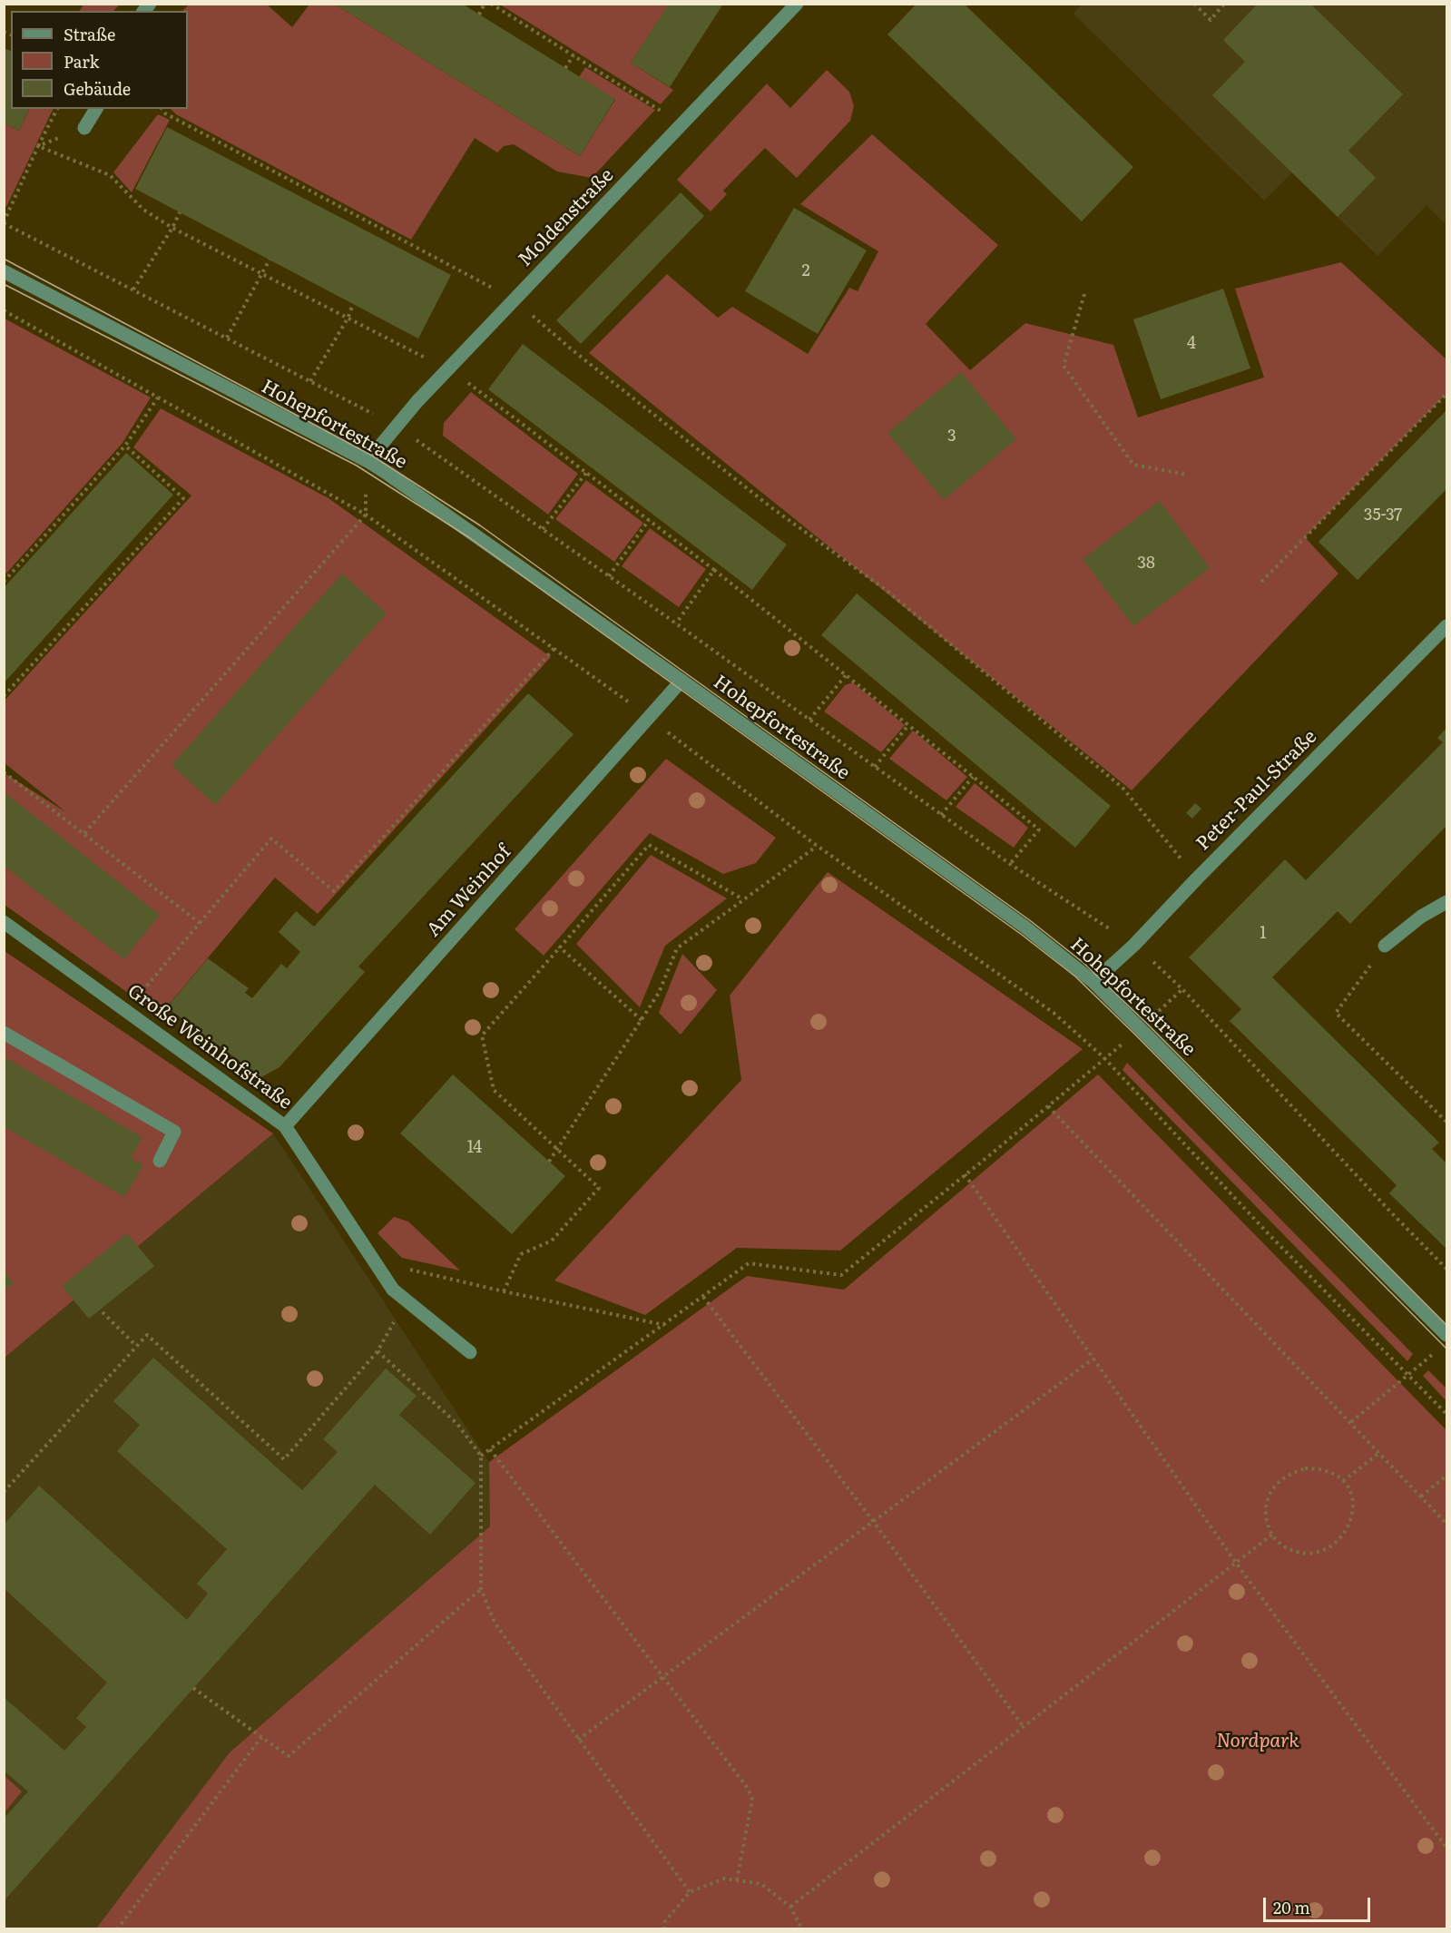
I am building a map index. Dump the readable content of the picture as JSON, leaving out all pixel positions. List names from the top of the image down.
{
  "streets": {
    "street": [
      "Moldenstraße",
      "Hohepfortestraße",
      "Peter-Paul-Straße",
      "Am Weinhof",
      "Große Weinhofstraße"
    ]
  },
  "crossings": [
    ["Moldenstraße", "Hohepfortestraße"],
    ["Hohepfortestraße", "Peter-Paul-Straße"],
    ["Hohepfortestraße", "Am Weinhof"],
    ["Am Weinhof", "Große Weinhofstraße"]
  ],
  "parks": ["Nordpark"],
  "house_numbers": [
    "2",
    "4",
    "3",
    "35-37",
    "38",
    "1",
    "14"
  ],
  "legend": ["Straße", "Park", "Gebäude"],
  "scale_bar": "20 m"
}
